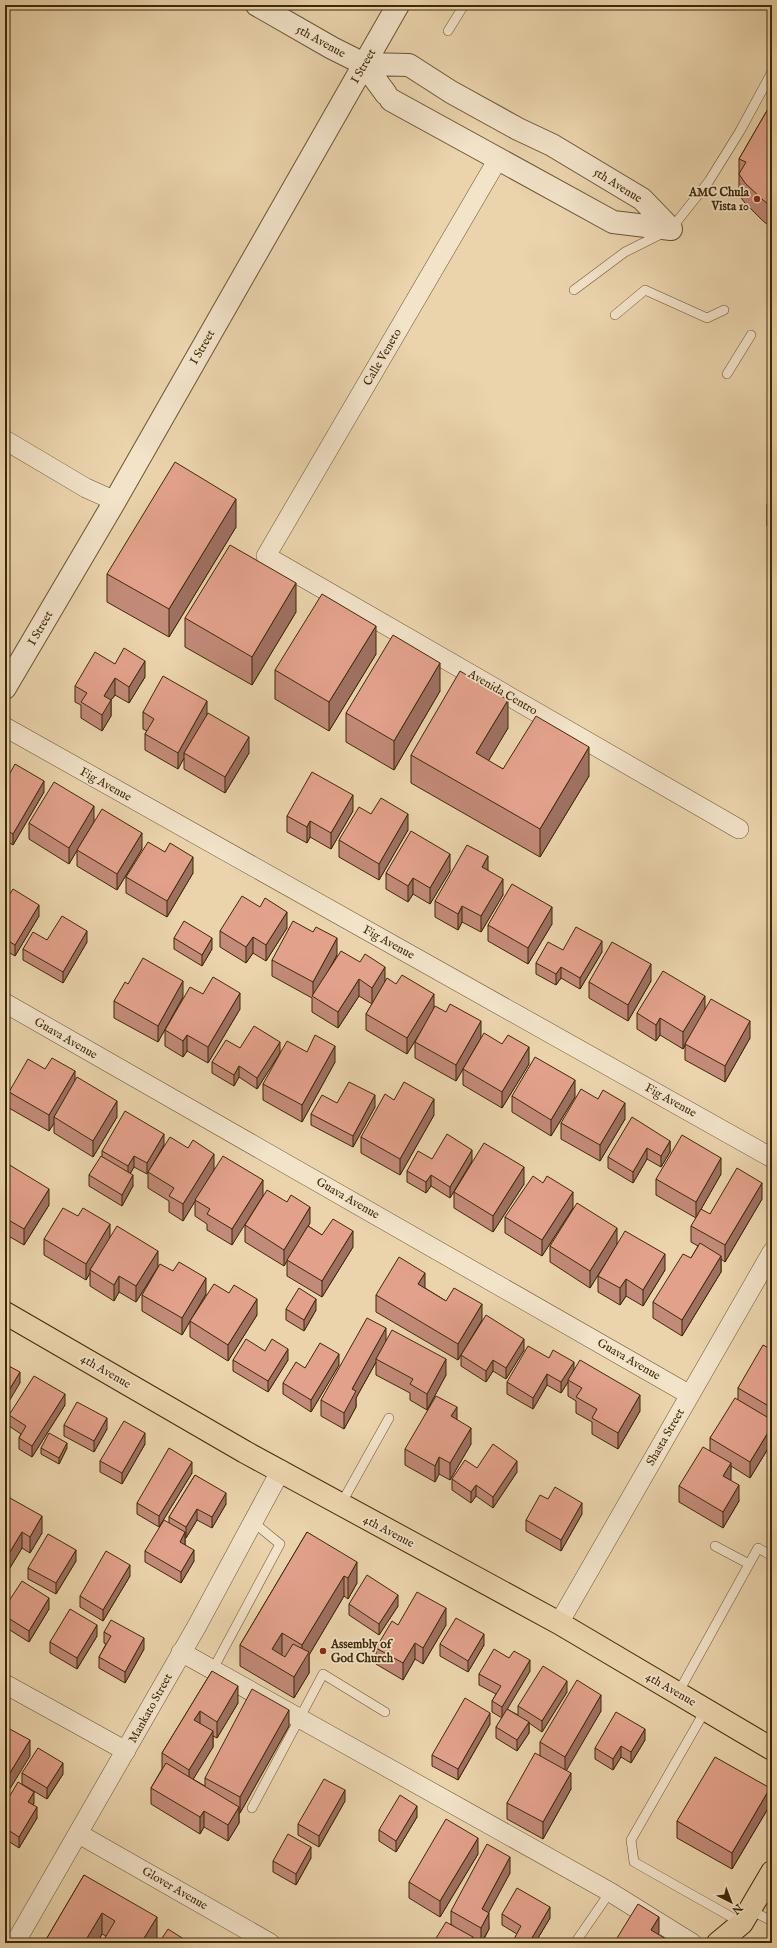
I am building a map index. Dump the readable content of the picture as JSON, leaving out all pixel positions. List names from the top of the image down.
{
  "streets": {
    "main road": ["4th Avenue"],
    "street": [
      "5th Avenue",
      "I Street",
      "Calle Veneto",
      "Avenida Centro",
      "Fig Avenue",
      "Guava Avenue",
      "Shasta Street",
      "Mankato Street",
      "Glover Avenue"
    ]
  },
  "crossings": [
    ["5th Avenue", "I Street"],
    ["5th Avenue", "Calle Veneto"],
    ["Calle Veneto", "Avenida Centro"],
    ["Guava Avenue", "Shasta Street"],
    ["4th Avenue", "Shasta Street"],
    ["4th Avenue", "Mankato Street"],
    ["Mankato Street", "Glover Avenue"]
  ],
  "places": ["AMC Chula Vista 10", "Assembly of God Church"],
  "north": "bottom right"
}
